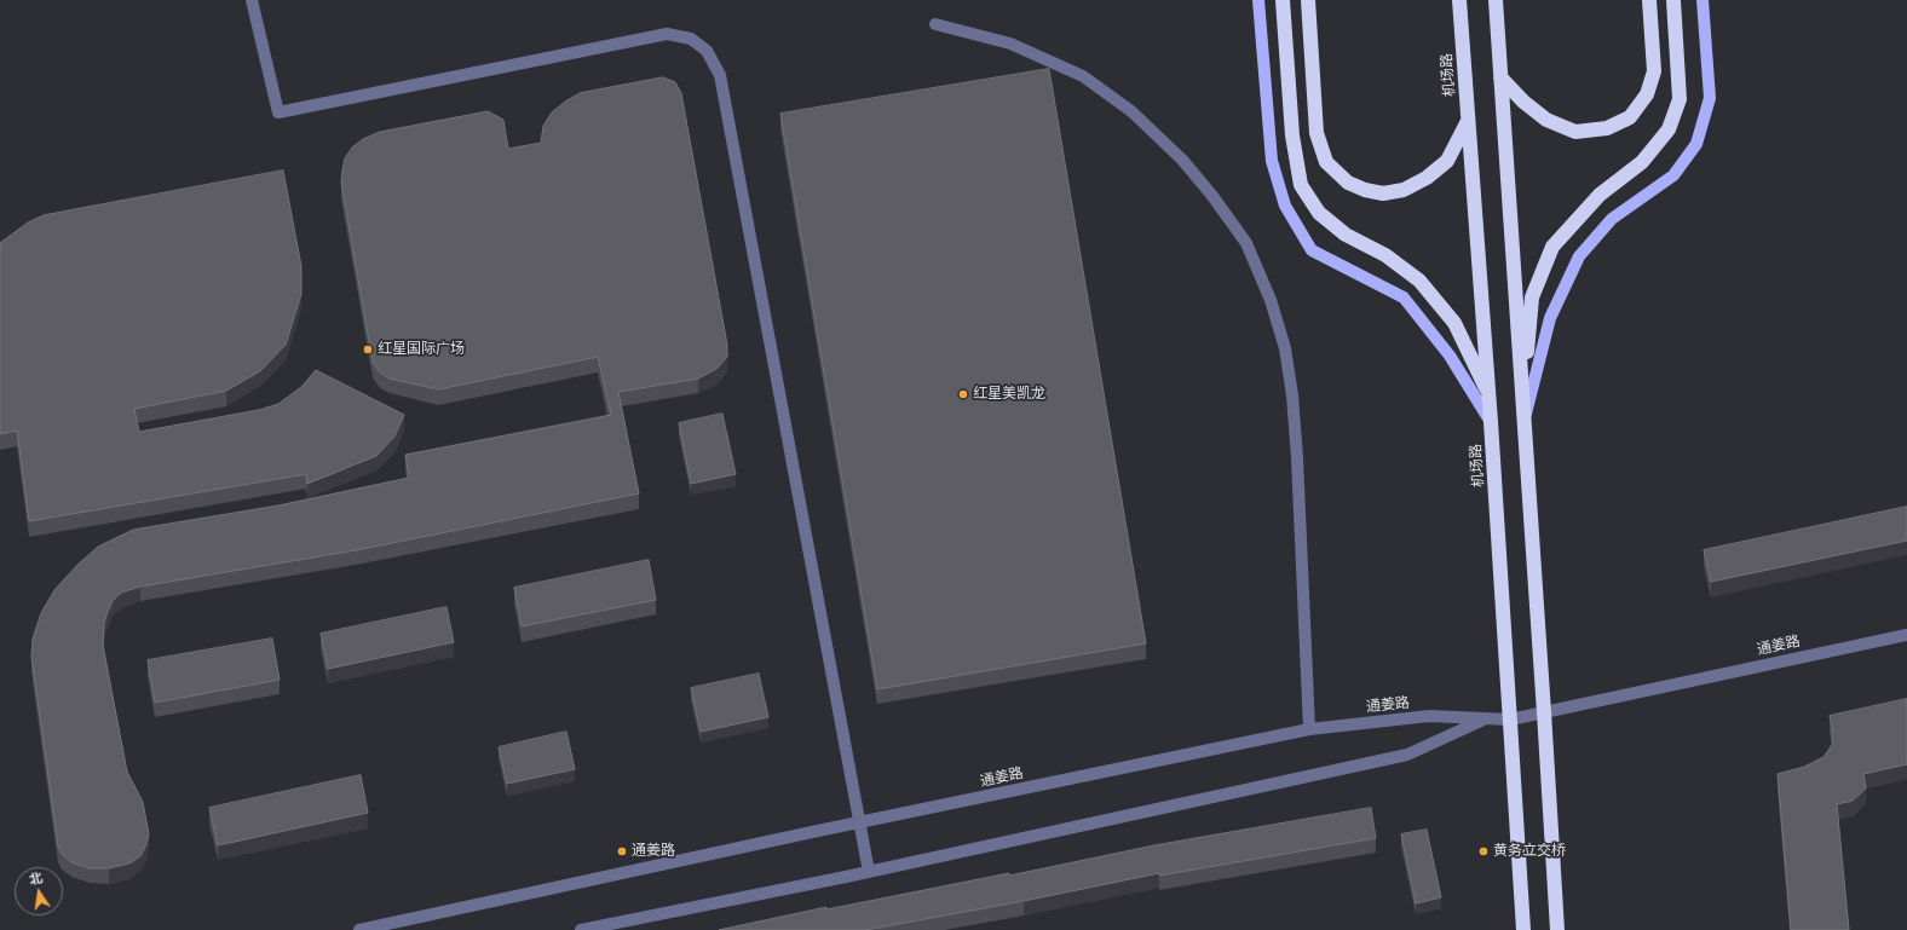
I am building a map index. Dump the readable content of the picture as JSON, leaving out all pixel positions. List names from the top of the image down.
{
  "streets": {
    "highway": ["机场路"],
    "street": ["通姜路"]
  },
  "crossings": [
    ["机场路", "通姜路"]
  ],
  "places": [
    "红星国际广场",
    "红星美凯龙",
    "通姜路",
    "黄务立交桥"
  ],
  "north": "top"
}
